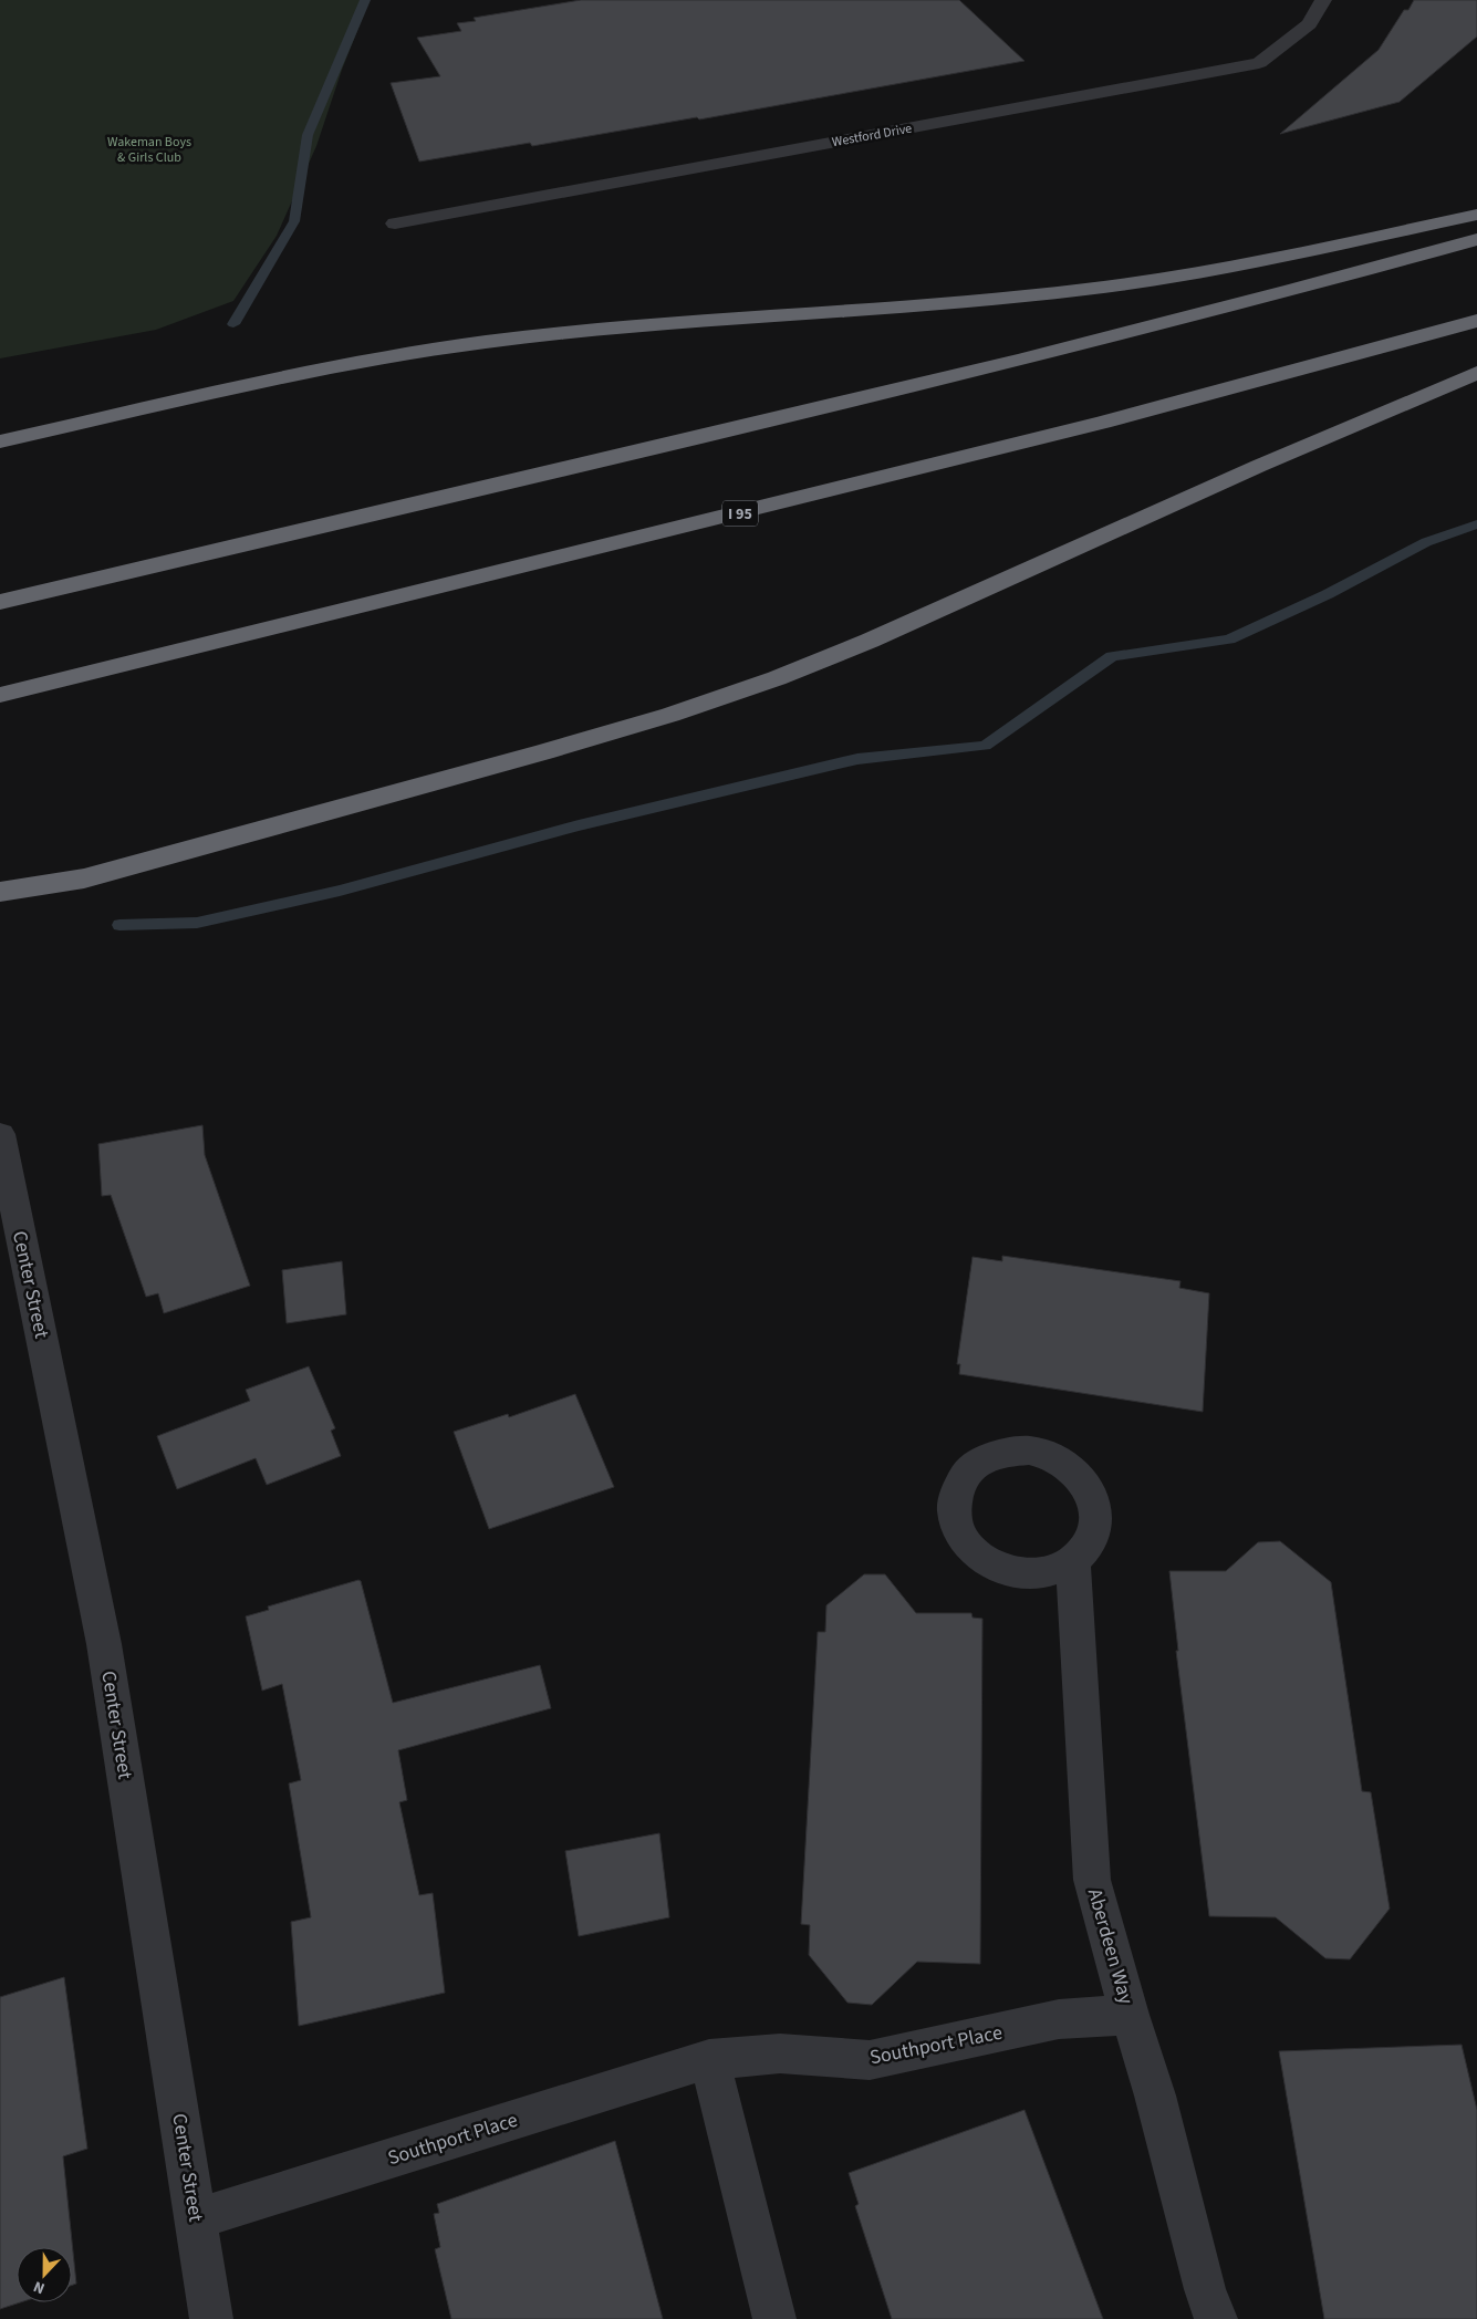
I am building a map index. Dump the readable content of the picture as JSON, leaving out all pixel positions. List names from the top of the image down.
{
  "streets": {
    "highway": ["I 95"],
    "street": [
      "Westford Drive",
      "Center Street",
      "Aberdeen Way",
      "Southport Place"
    ]
  },
  "crossings": [
    ["Center Street", "Southport Place"],
    ["Aberdeen Way", "Southport Place"]
  ],
  "parks": ["Wakeman Boys & Girls Club"],
  "north": "bottom"
}
